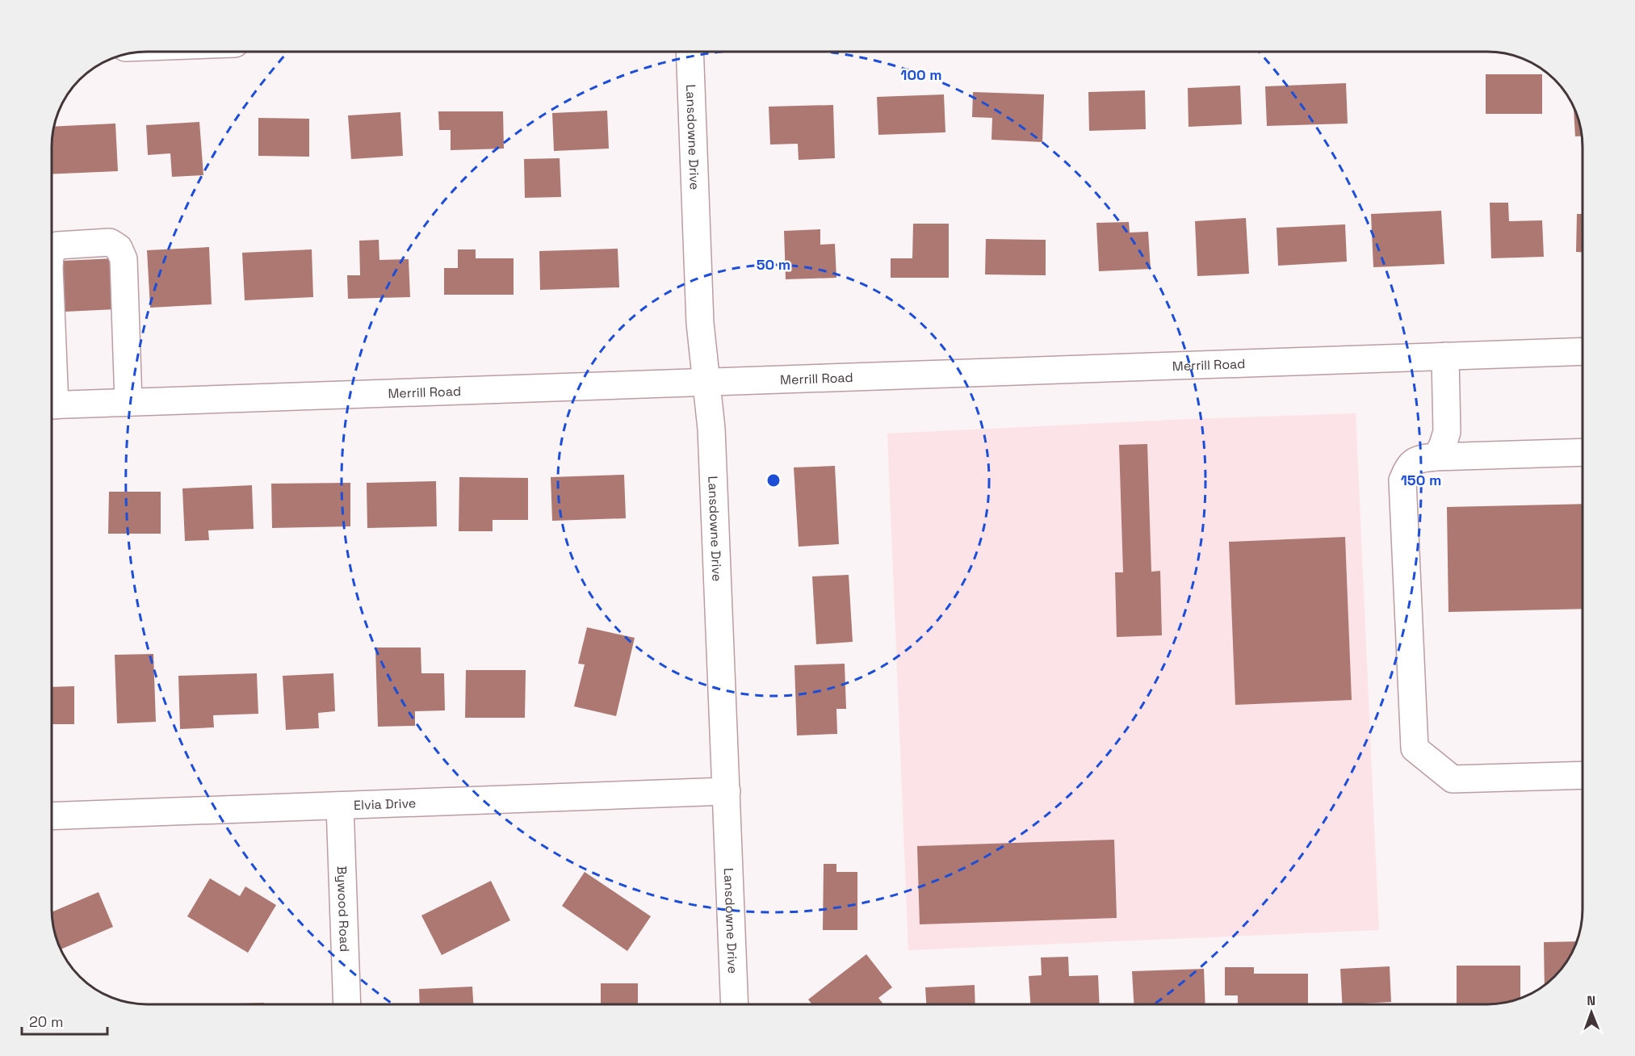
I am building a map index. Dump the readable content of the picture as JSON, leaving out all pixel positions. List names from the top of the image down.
{
  "streets": {
    "street": [
      "Lansdowne Drive",
      "Merrill Road",
      "Elvia Drive",
      "Bywood Road"
    ]
  },
  "crossings": [
    ["Lansdowne Drive", "Merrill Road"],
    ["Lansdowne Drive", "Elvia Drive"],
    ["Elvia Drive", "Bywood Road"]
  ],
  "scale_bar": "20 m",
  "north": "top",
  "rings": ["100 m", "50 m", "150 m"]
}
